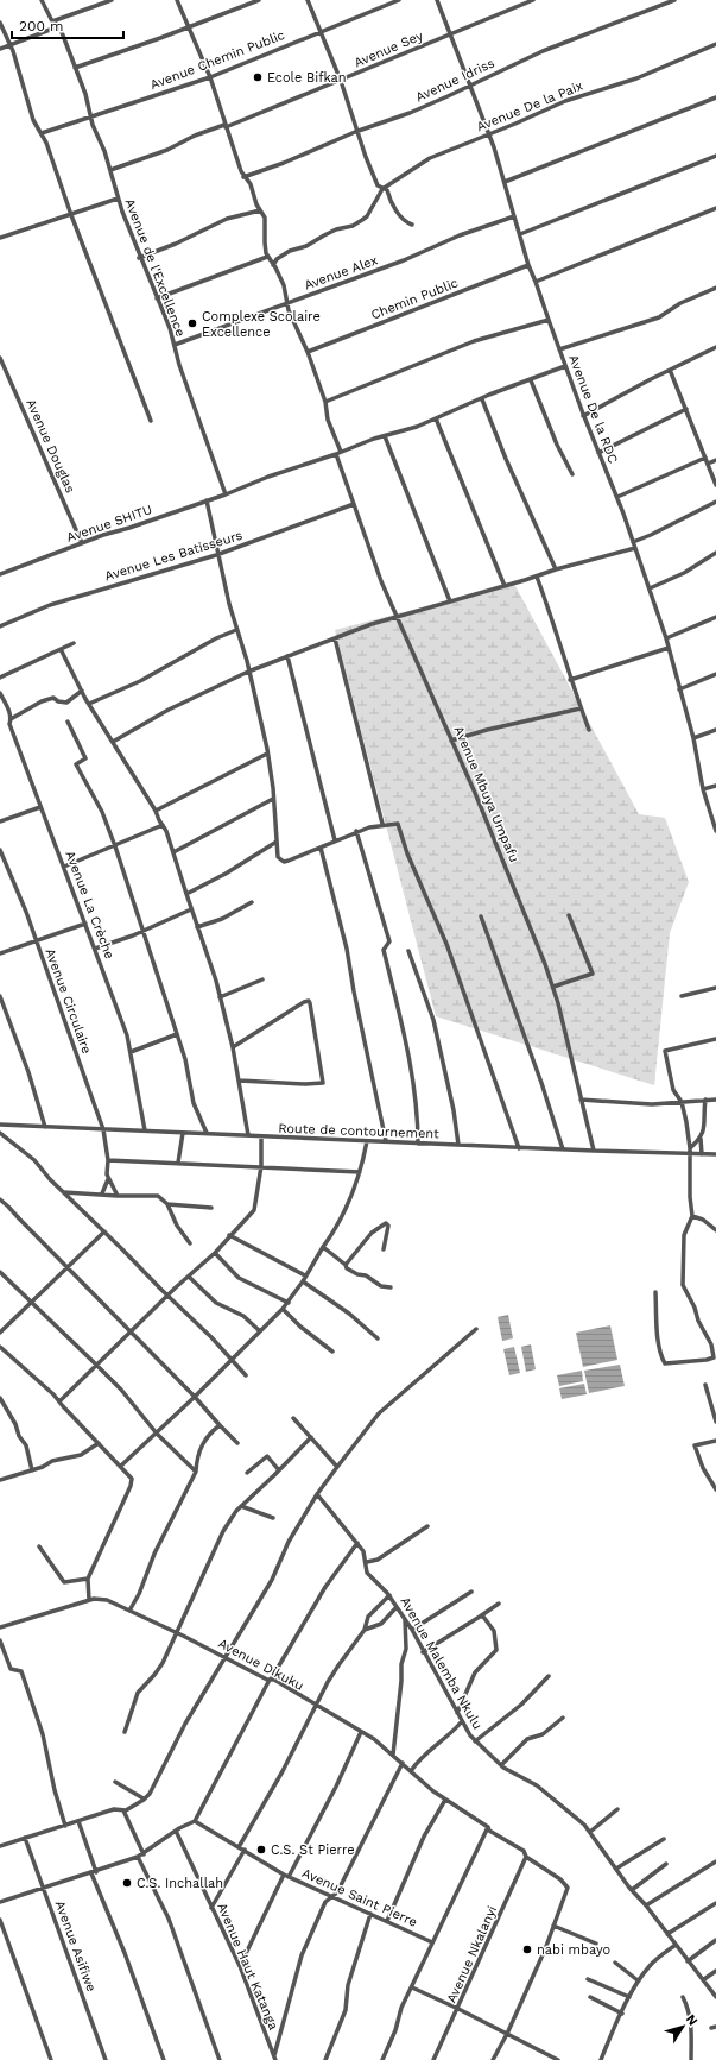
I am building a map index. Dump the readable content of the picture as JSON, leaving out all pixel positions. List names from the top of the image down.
{
  "streets": {
    "street": [
      "Avenue Sey",
      "Avenue Chemin Public",
      "Avenue Idriss",
      "Avenue De la Paix",
      "Avenue de l'Excellence",
      "Avenue Alex",
      "Chemin Public",
      "Avenue De la RDC",
      "Avenue Douglas",
      "Avenue SHITU",
      "Avenue Les Batisseurs",
      "Avenue Mbuya Umpafu",
      "Avenue La Crèche",
      "Avenue Circulaire",
      "Route de contournement",
      "Avenue Malemba Nkulu",
      "Avenue Dikuku",
      "Avenue Saint Pierre",
      "Avenue Asifiwe",
      "Avenue Nkalanyi",
      "Avenue Haut Katanga"
    ]
  },
  "crossings": [
    ["Avenue Sey", "Avenue de l'Excellence"],
    ["Avenue Sey", "Avenue De la RDC"],
    ["Avenue Chemin Public", "Avenue de l'Excellence"],
    ["Avenue Idriss", "Avenue De la RDC"],
    ["Avenue De la Paix", "Avenue De la RDC"],
    ["Avenue de l'Excellence", "Avenue Alex"],
    ["Avenue de l'Excellence", "Avenue SHITU"],
    ["Avenue Alex", "Avenue De la RDC"],
    ["Chemin Public", "Avenue De la RDC"],
    ["Avenue De la RDC", "Avenue SHITU"],
    ["Avenue Douglas", "Avenue SHITU"],
    ["Avenue SHITU", "Avenue Mbuya Umpafu"],
    ["Avenue Les Batisseurs", "Avenue Mbuya Umpafu"],
    ["Avenue Mbuya Umpafu", "Route de contournement"],
    ["Avenue La Crèche", "Route de contournement"],
    ["Avenue Circulaire", "Route de contournement"],
    ["Avenue Dikuku", "Avenue Nkalanyi"]
  ],
  "places": [
    "Ecole Bifkan",
    "Complexe Scolaire Excellence",
    "C.S. St Pierre",
    "C.S. Inchallah",
    "nabi mbayo"
  ],
  "scale_bar": "200 m",
  "north": "top right"
}
